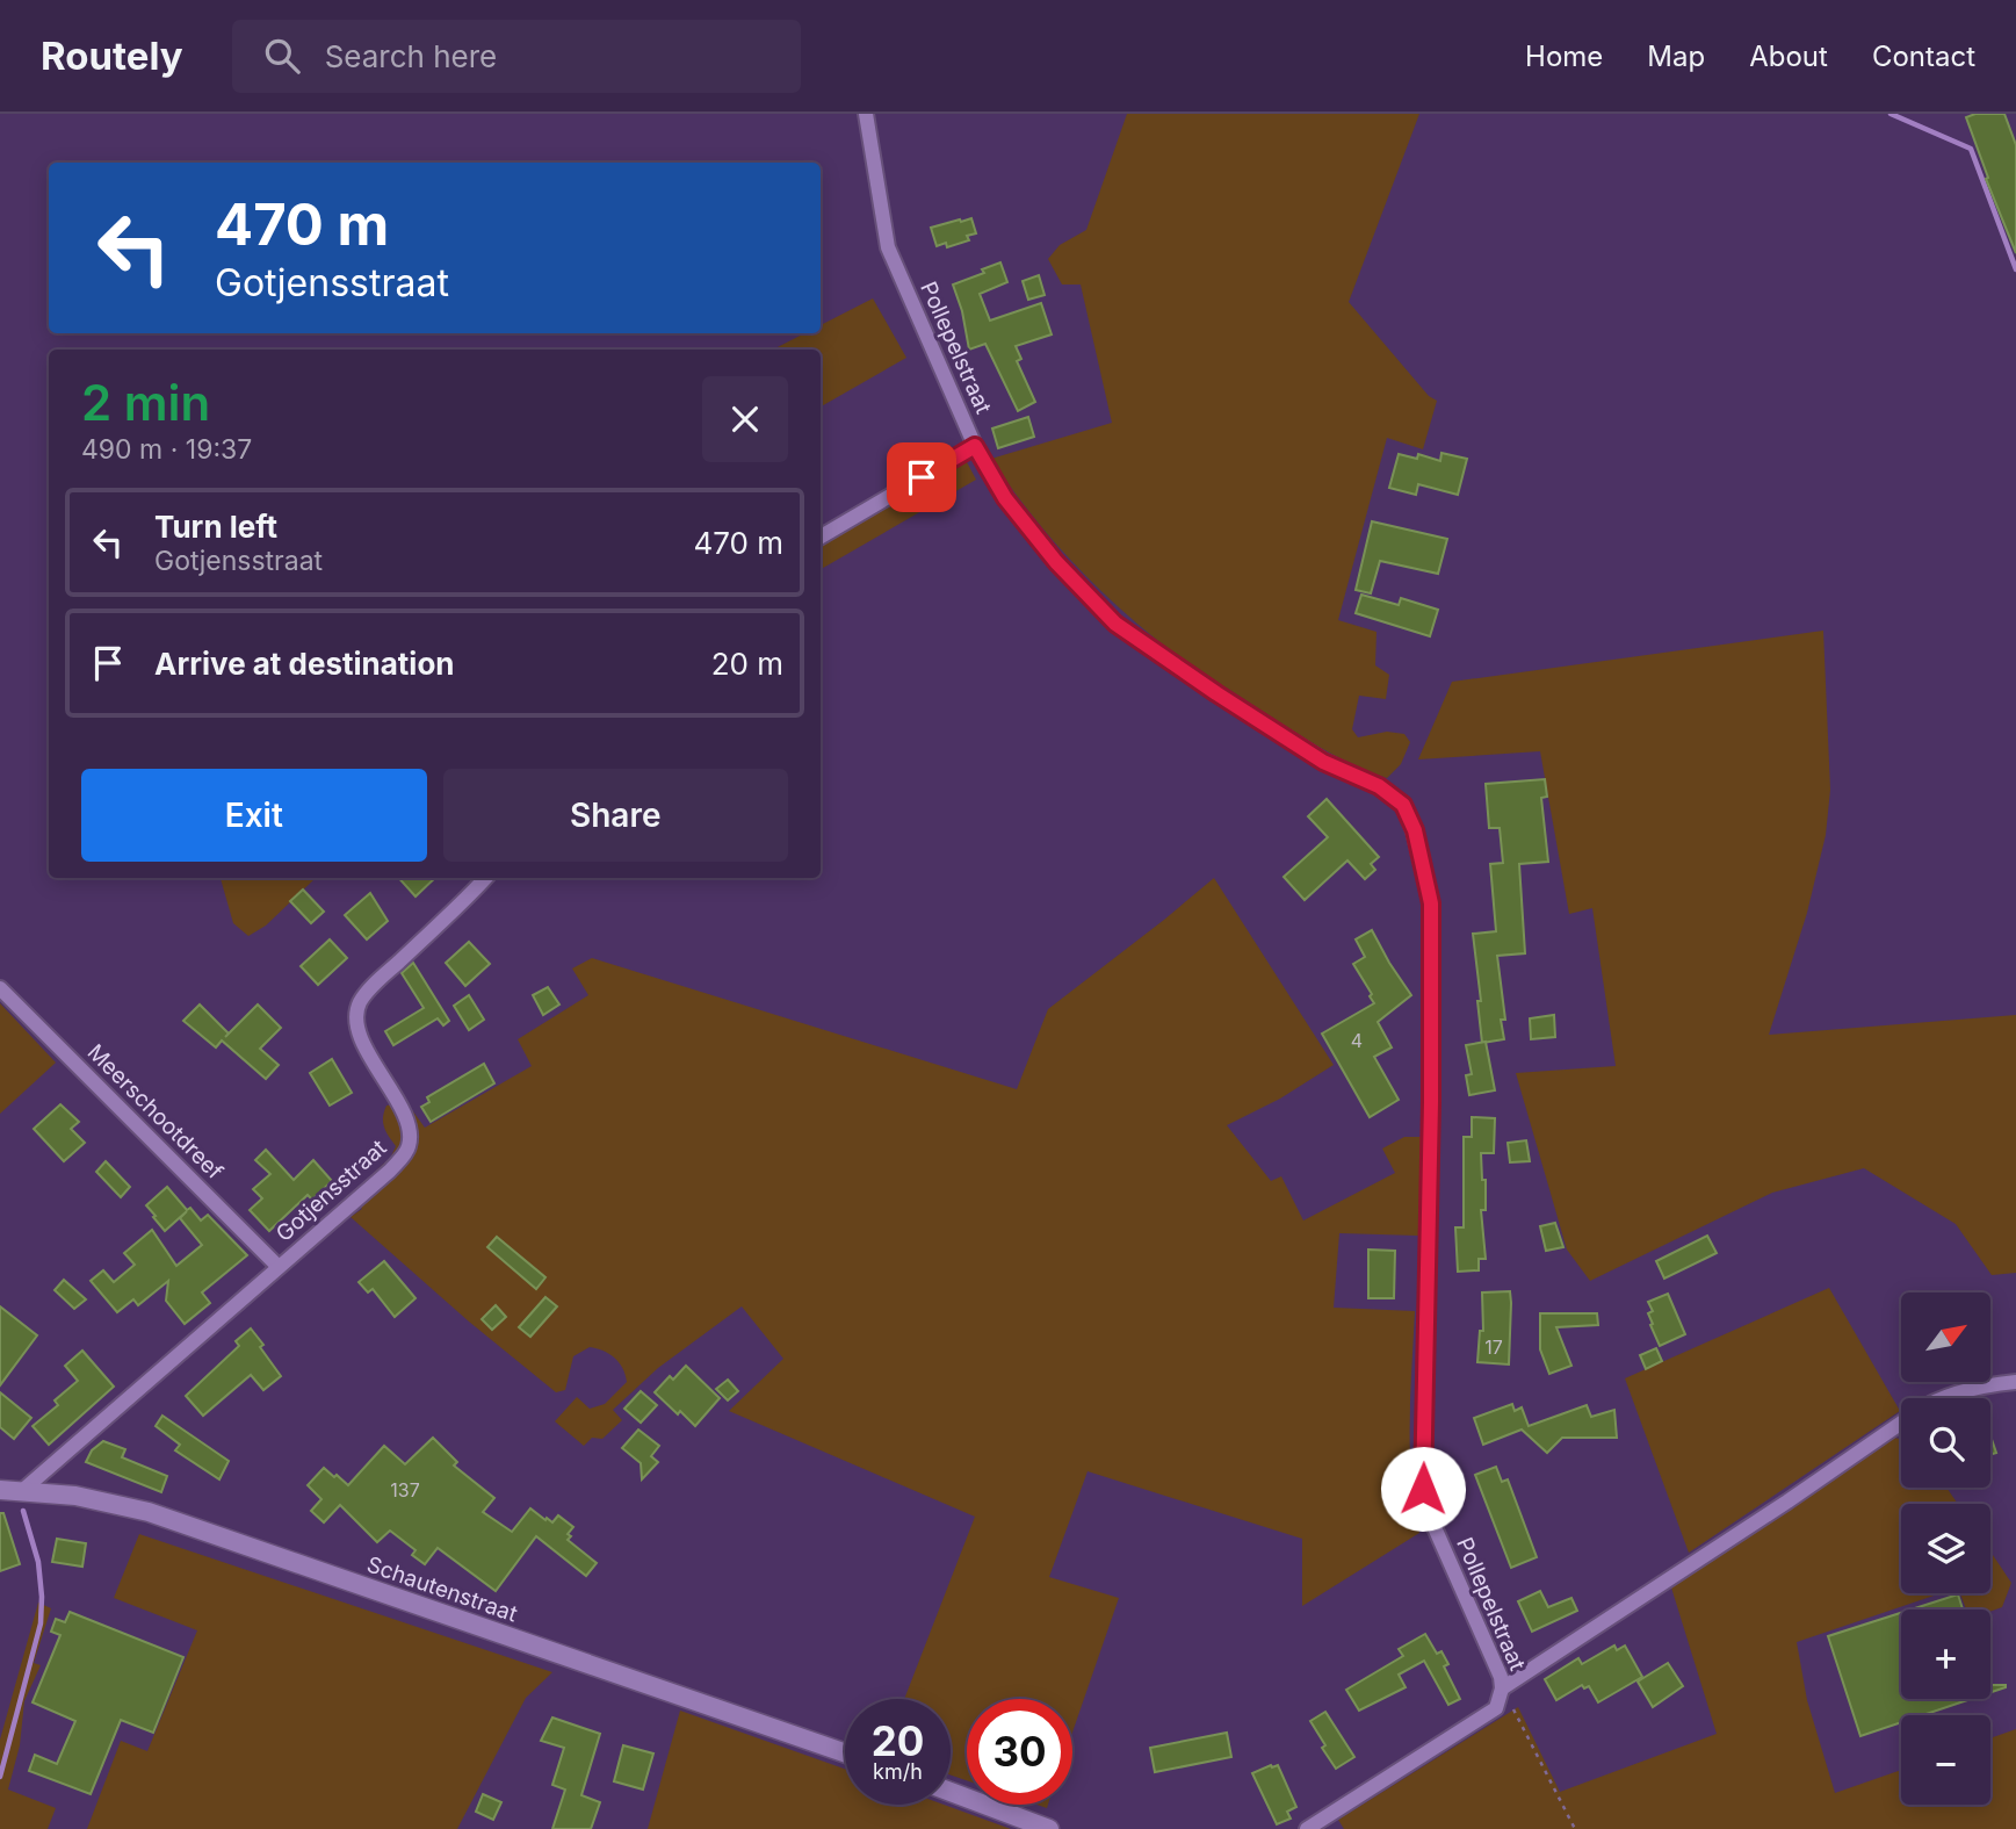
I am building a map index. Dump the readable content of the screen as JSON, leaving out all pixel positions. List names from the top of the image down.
{
  "streets": {
    "street": [
      "Pollepelstraat",
      "Meerschootdreef",
      "Gotjensstraat",
      "Schautenstraat"
    ]
  },
  "crossings": [
    ["Meerschootdreef", "Gotjensstraat"],
    ["Gotjensstraat", "Schautenstraat"]
  ],
  "house_numbers": ["4", "17", "137"],
  "north": "top right",
  "page": {
    "header": "Routely",
    "search": "Search here",
    "nav": [
      "Home",
      "Map",
      "About",
      "Contact"
    ],
    "turn": ["470 m", "Gotjensstraat"],
    "heading": ["2 min", "490 m · 19:37"],
    "list": [
      {
        "name": "Turn left",
        "note": "Gotjensstraat",
        "value": "470 m"
      },
      {
        "name": "Arrive at destination",
        "value": "20 m"
      }
    ],
    "buttons": ["Exit", "Share"],
    "map_buttons": ["+", "−"],
    "speed": "20 km/h",
    "limit": "30"
  }
}
